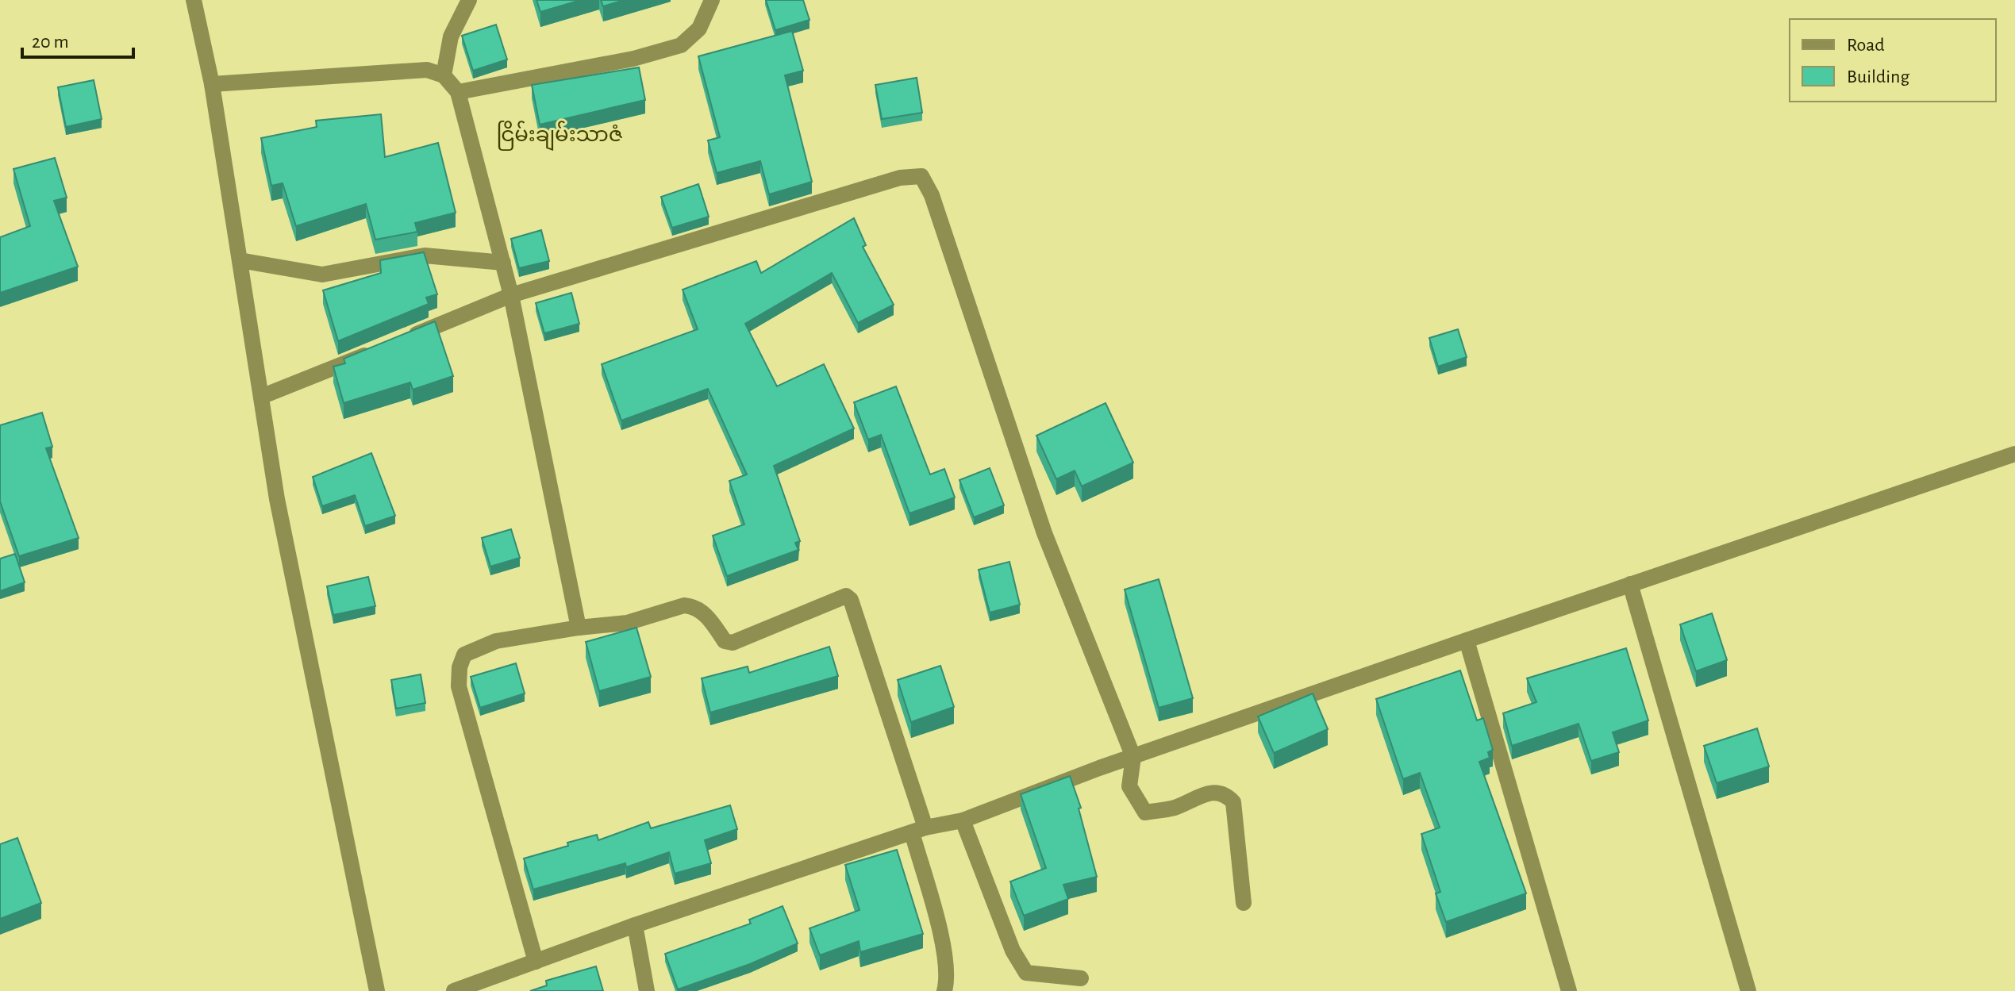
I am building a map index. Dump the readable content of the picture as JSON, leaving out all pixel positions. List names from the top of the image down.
{
  "districts": ["ငြိမ်းချမ်းသာဇံ"],
  "legend": ["Road", "Building"],
  "scale_bar": "20 m"
}
